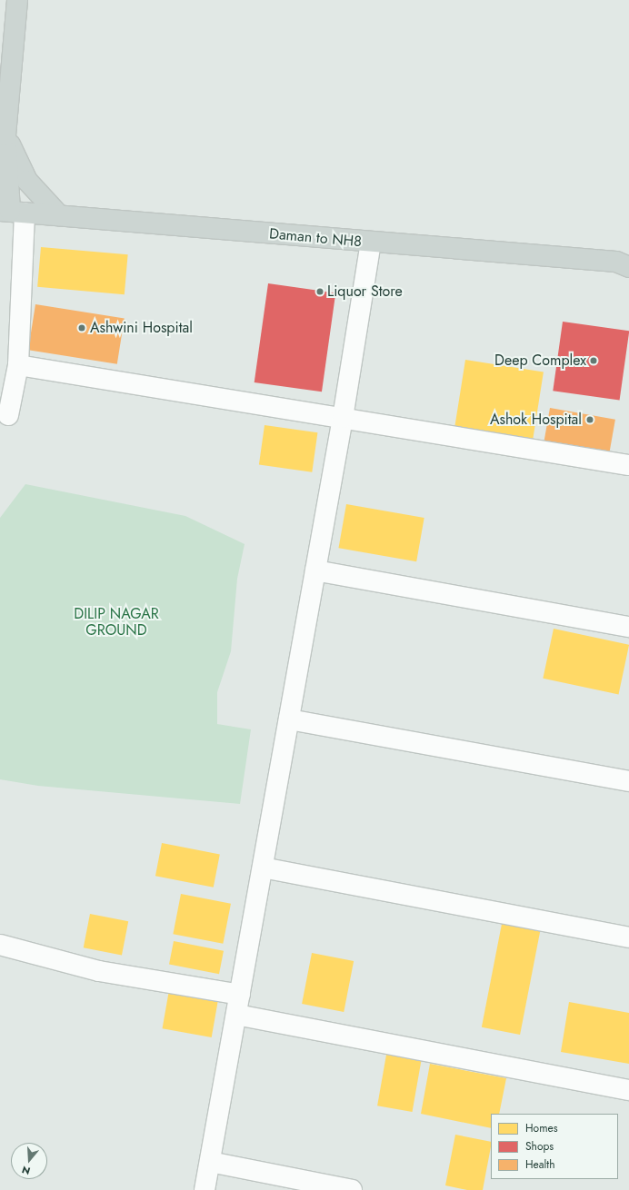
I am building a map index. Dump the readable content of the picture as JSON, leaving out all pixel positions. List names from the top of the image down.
{
  "streets": {
    "main road": ["Daman to NH8"]
  },
  "parks": ["DILIP NAGAR GROUND"],
  "places": [
    "Liquor Store",
    "Ashwini Hospital",
    "Deep Complex",
    "Ashok Hospital"
  ],
  "legend": ["Homes", "Shops", "Health"],
  "north": "bottom"
}
